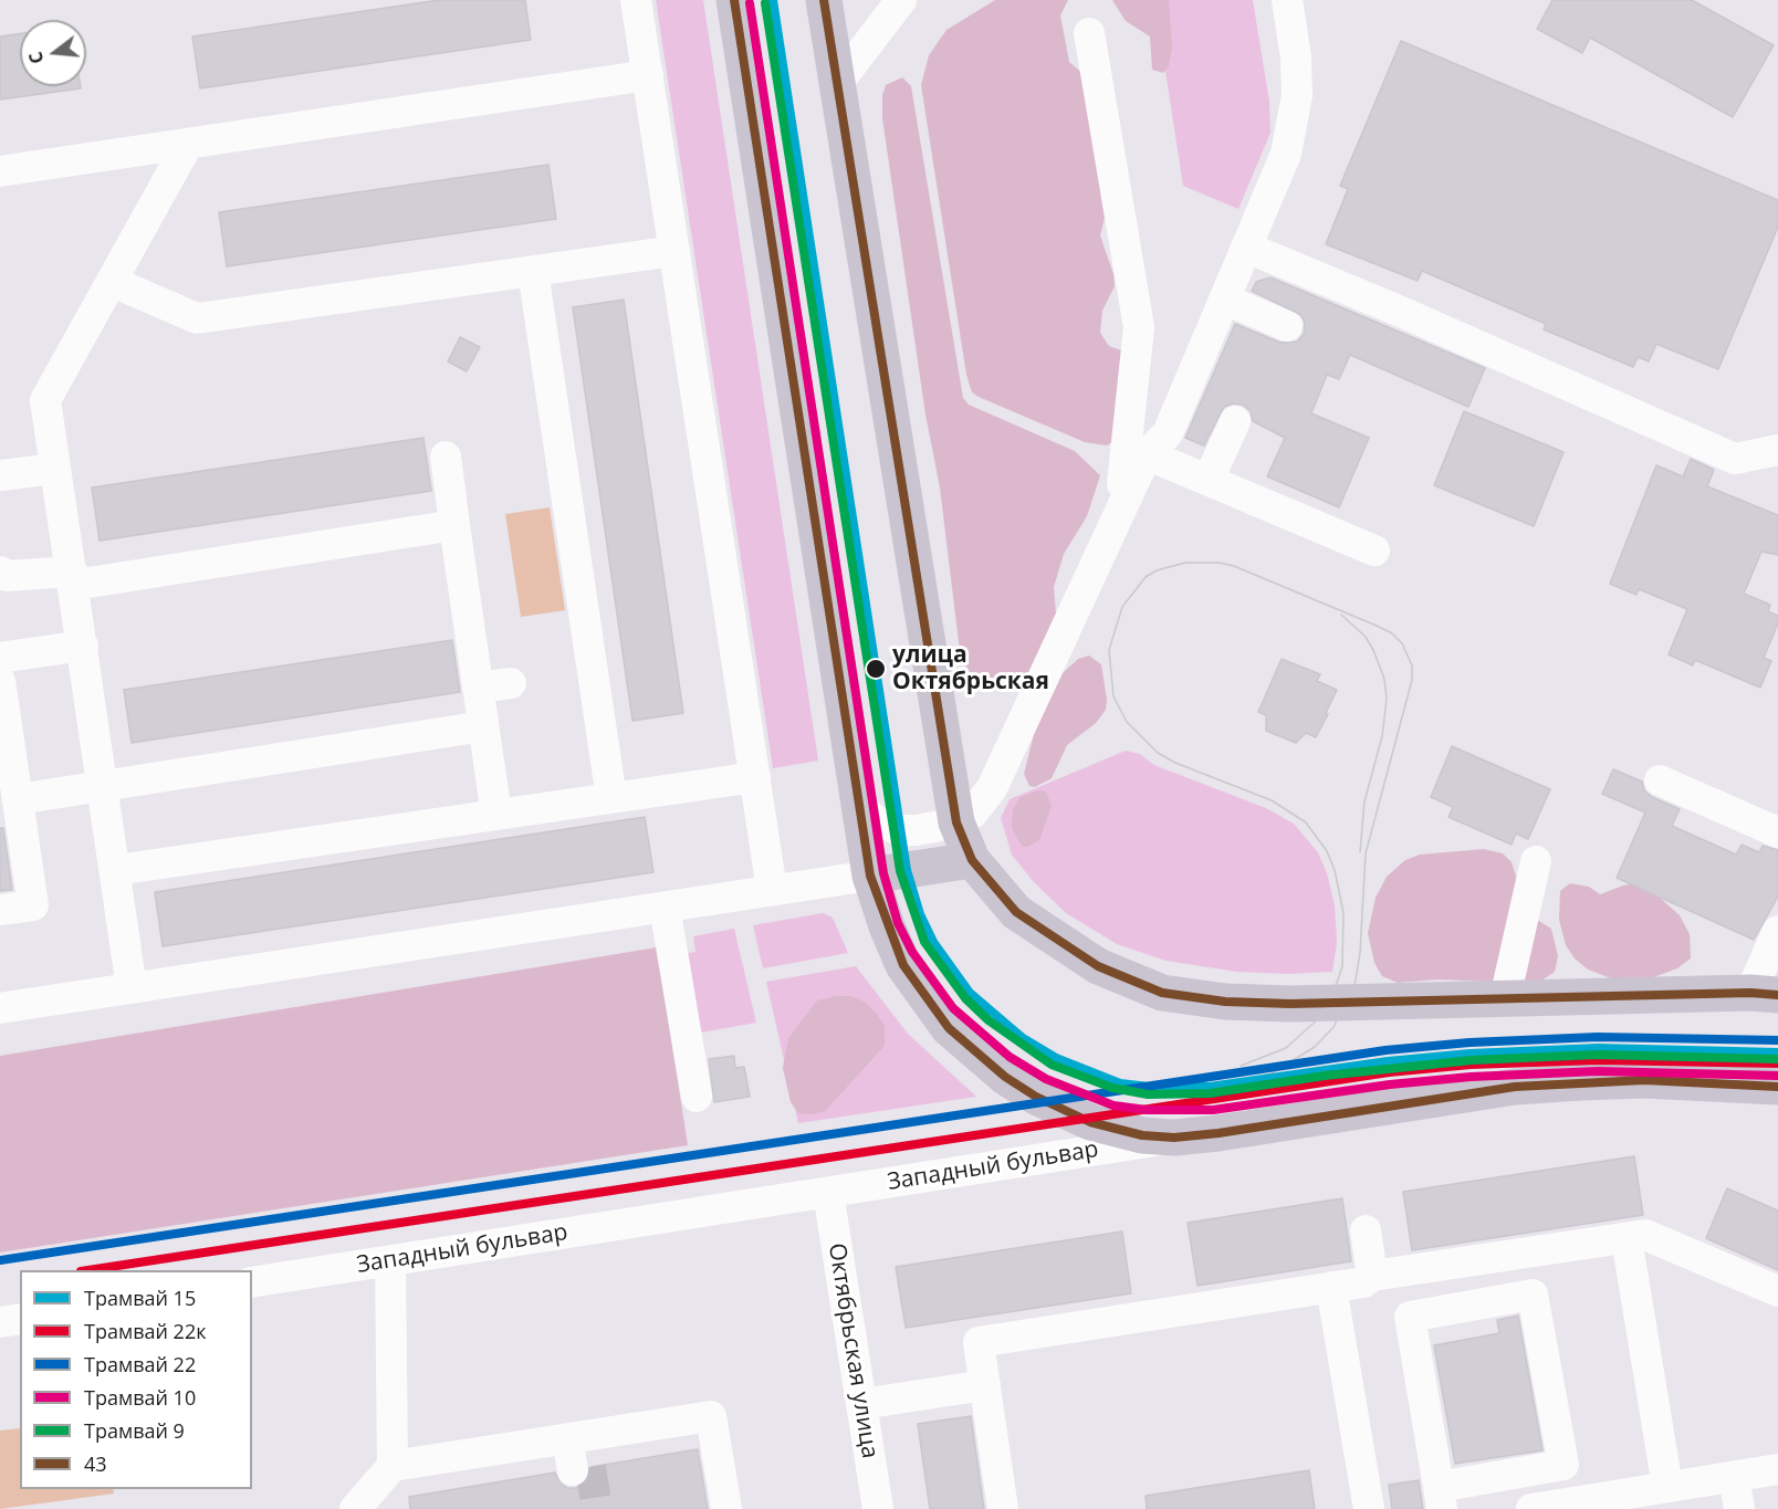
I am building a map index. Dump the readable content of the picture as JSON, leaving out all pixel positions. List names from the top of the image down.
{
  "streets": {
    "main road": ["Западный бульвар"],
    "street": ["Октябрьская улица"]
  },
  "crossings": [
    ["Западный бульвар", "Октябрьская улица"]
  ],
  "places": ["улица Октябрьская"],
  "lines": [
    "tram line 15",
    "transit line 43",
    "tram line 10",
    "tram line 9",
    "tram line 22",
    "tram line 22к"
  ],
  "legend": [
    "Трамвай 15",
    "Трамвай 22к",
    "Трамвай 22",
    "Трамвай 10",
    "Трамвай 9",
    "43"
  ],
  "north": "left"
}
